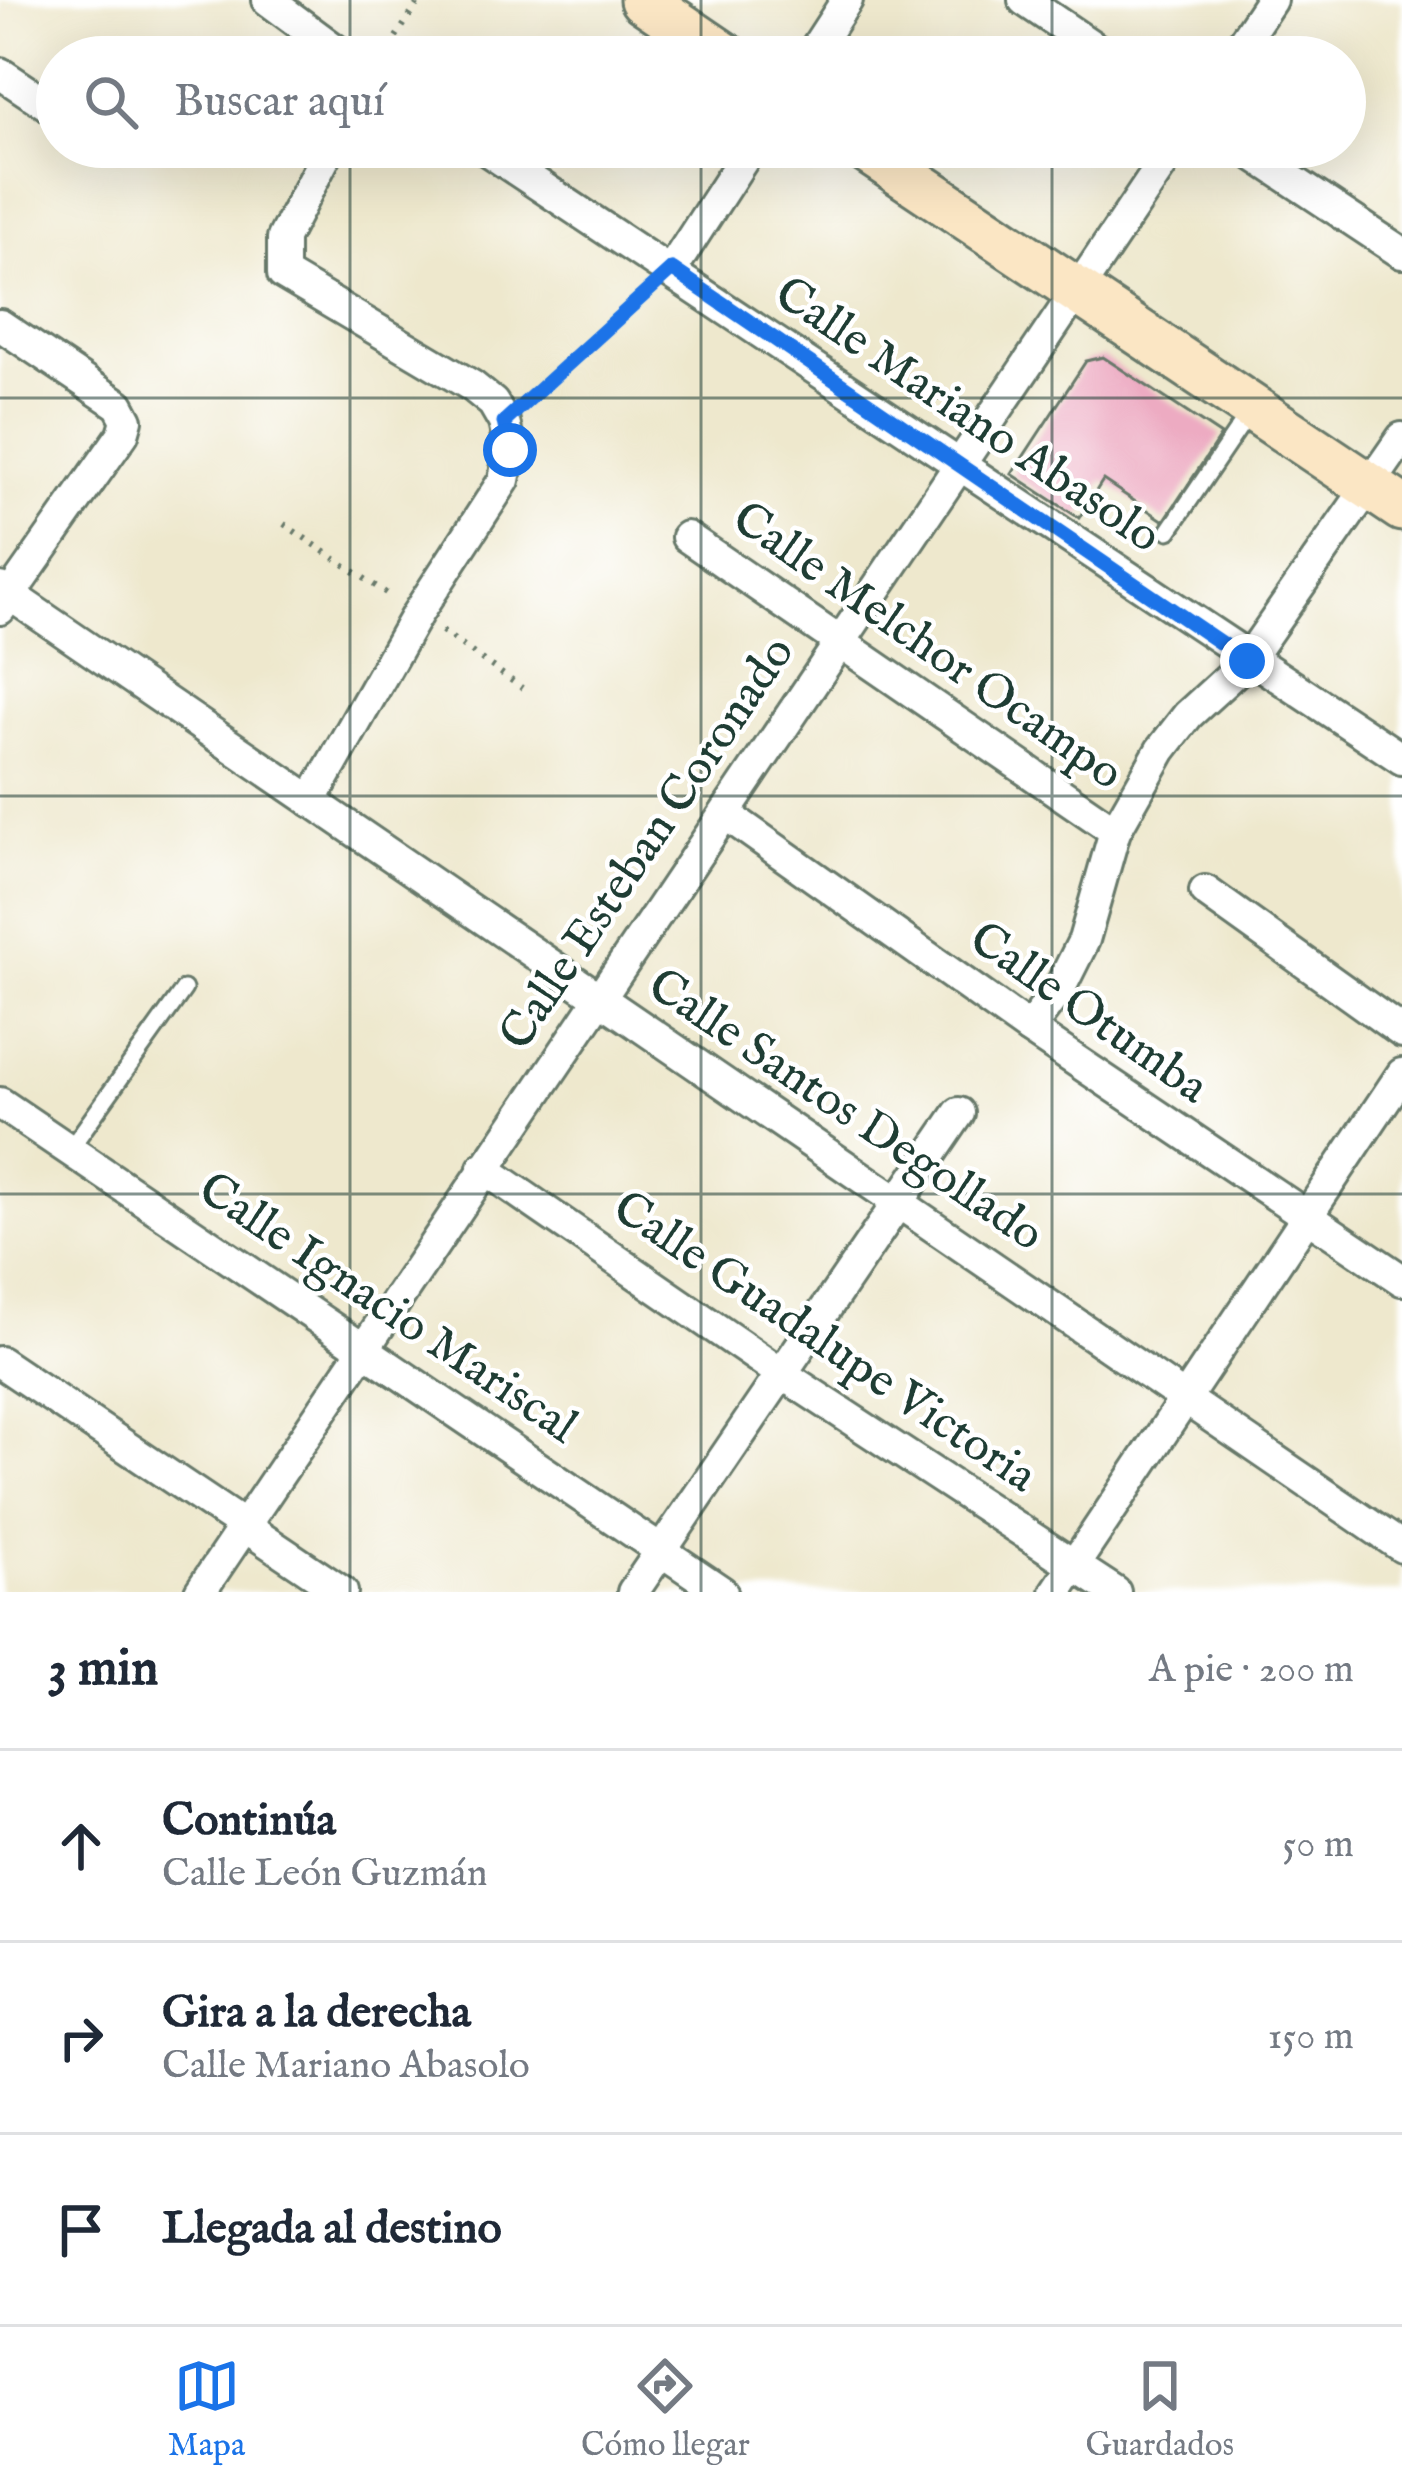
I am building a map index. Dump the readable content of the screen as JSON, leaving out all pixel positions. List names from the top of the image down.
{
  "streets": {
    "street": [
      "Calle Mariano Abasolo",
      "Calle Melchor Ocampo",
      "Calle Esteban Coronado",
      "Calle Otumba",
      "Calle Santos Degollado",
      "Calle Ignacio Mariscal",
      "Calle Guadalupe Victoria"
    ]
  },
  "crossings": [
    ["Calle Mariano Abasolo", "Calle Esteban Coronado"],
    ["Calle Melchor Ocampo", "Calle Esteban Coronado"],
    ["Calle Esteban Coronado", "Calle Otumba"],
    ["Calle Esteban Coronado", "Calle Santos Degollado"],
    ["Calle Esteban Coronado", "Calle Ignacio Mariscal"],
    ["Calle Esteban Coronado", "Calle Guadalupe Victoria"]
  ],
  "page": {
    "search": "Buscar aquí",
    "heading": ["3 min", "A pie · 200 m"],
    "list": [
      ["Continúa", "Calle León Guzmán", "50 m"],
      ["Gira a la derecha", "Calle Mariano Abasolo", "150 m"],
      "Llegada al destino"
    ],
    "nav": ["Mapa", "Cómo llegar", "Guardados"]
  }
}
